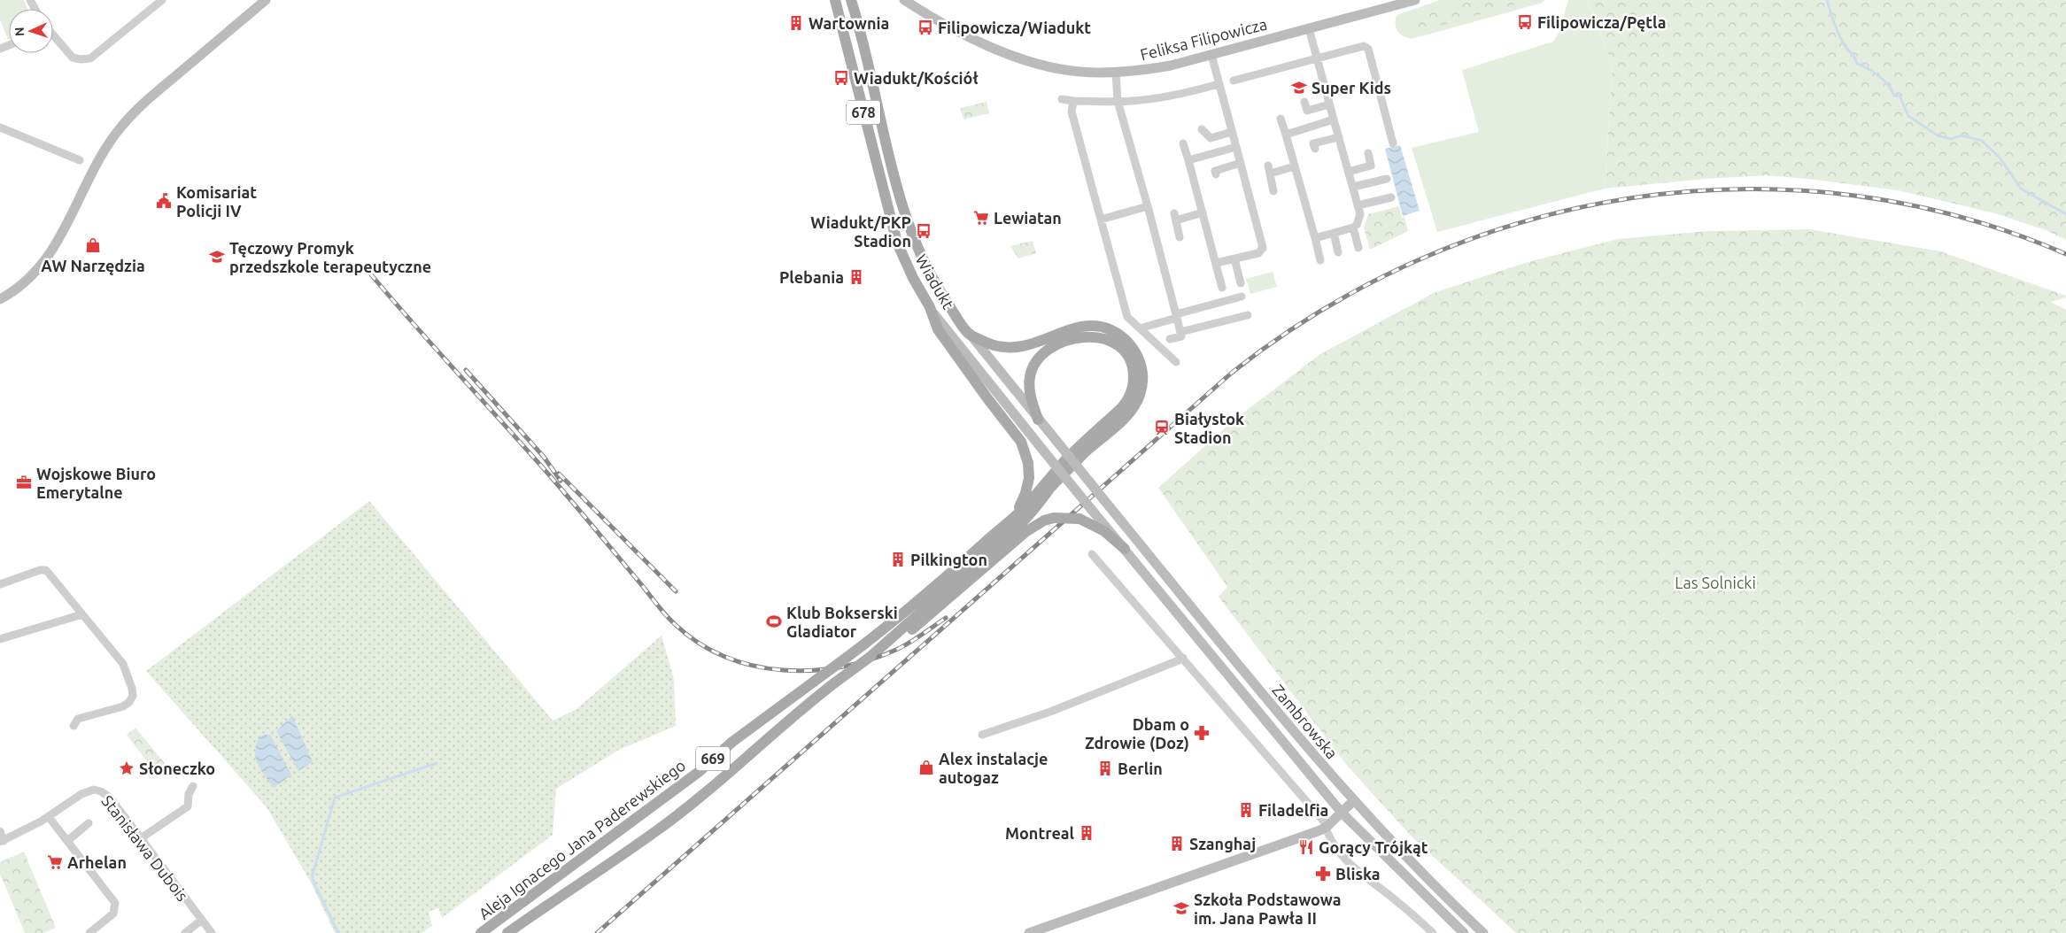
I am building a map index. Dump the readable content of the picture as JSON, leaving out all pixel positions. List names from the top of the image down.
{
  "streets": {
    "main road": [
      "Feliksa Filipowicza",
      "678",
      "Wiadukt",
      "Zambrowska",
      "669",
      "Aleja Ignacego Jana Paderewskiego"
    ],
    "street": ["Stanisława Dubois"]
  },
  "crossings": [
    ["Wiadukt", "Zambrowska"]
  ],
  "parks": ["Las Solnicki"],
  "places": {
    "bus stop": [
      "Filipowicza/Pętla",
      "Filipowicza/Wiadukt",
      "Wiadukt/Kościół",
      "Wiadukt/PKP Stadion"
    ],
    "building": [
      "Wartownia",
      "Plebania",
      "Pilkington",
      "Berlin",
      "Filadelfia",
      "Montreal",
      "Szanghaj"
    ],
    "school or university": ["Super Kids", "Tęczowy Promyk przedszkole terapeutyczne", "Szkoła Podstawowa im. Jana Pawła II"],
    "public building": ["Komisariat Policji IV"],
    "supermarket": ["Lewiatan", "Arhelan"],
    "shop": ["AW Narzędzia", "Alex instalacje autogaz"],
    "station": ["Białystok Stadion"],
    "office": ["Wojskowe Biuro Emerytalne"],
    "sports": ["Klub Bokserski Gladiator"],
    "pharmacy": ["Dbam o Zdrowie (Doz)", "Bliska"],
    "place": ["Słoneczko"],
    "restaurant": ["Gorący Trójkąt"]
  },
  "north": "left"
}
